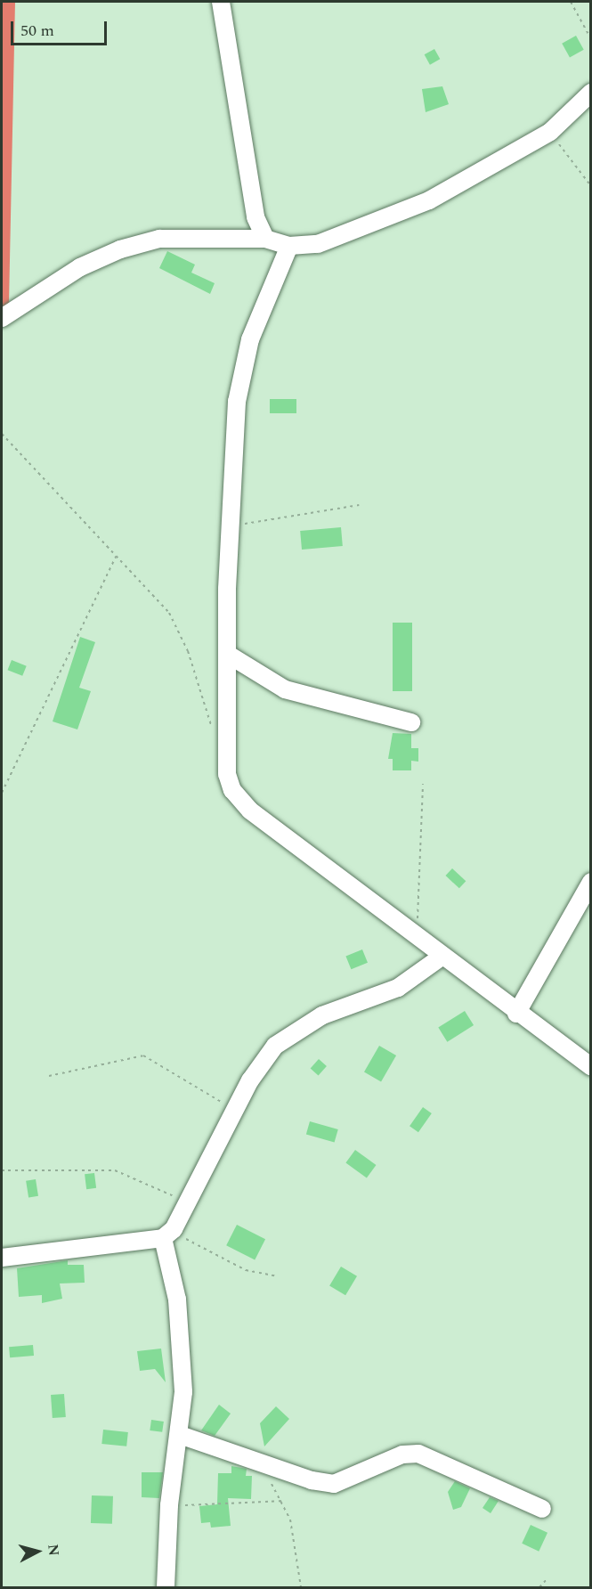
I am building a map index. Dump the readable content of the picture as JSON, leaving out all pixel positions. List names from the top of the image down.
{
  "scale_bar": "50 m",
  "north": "right"
}
